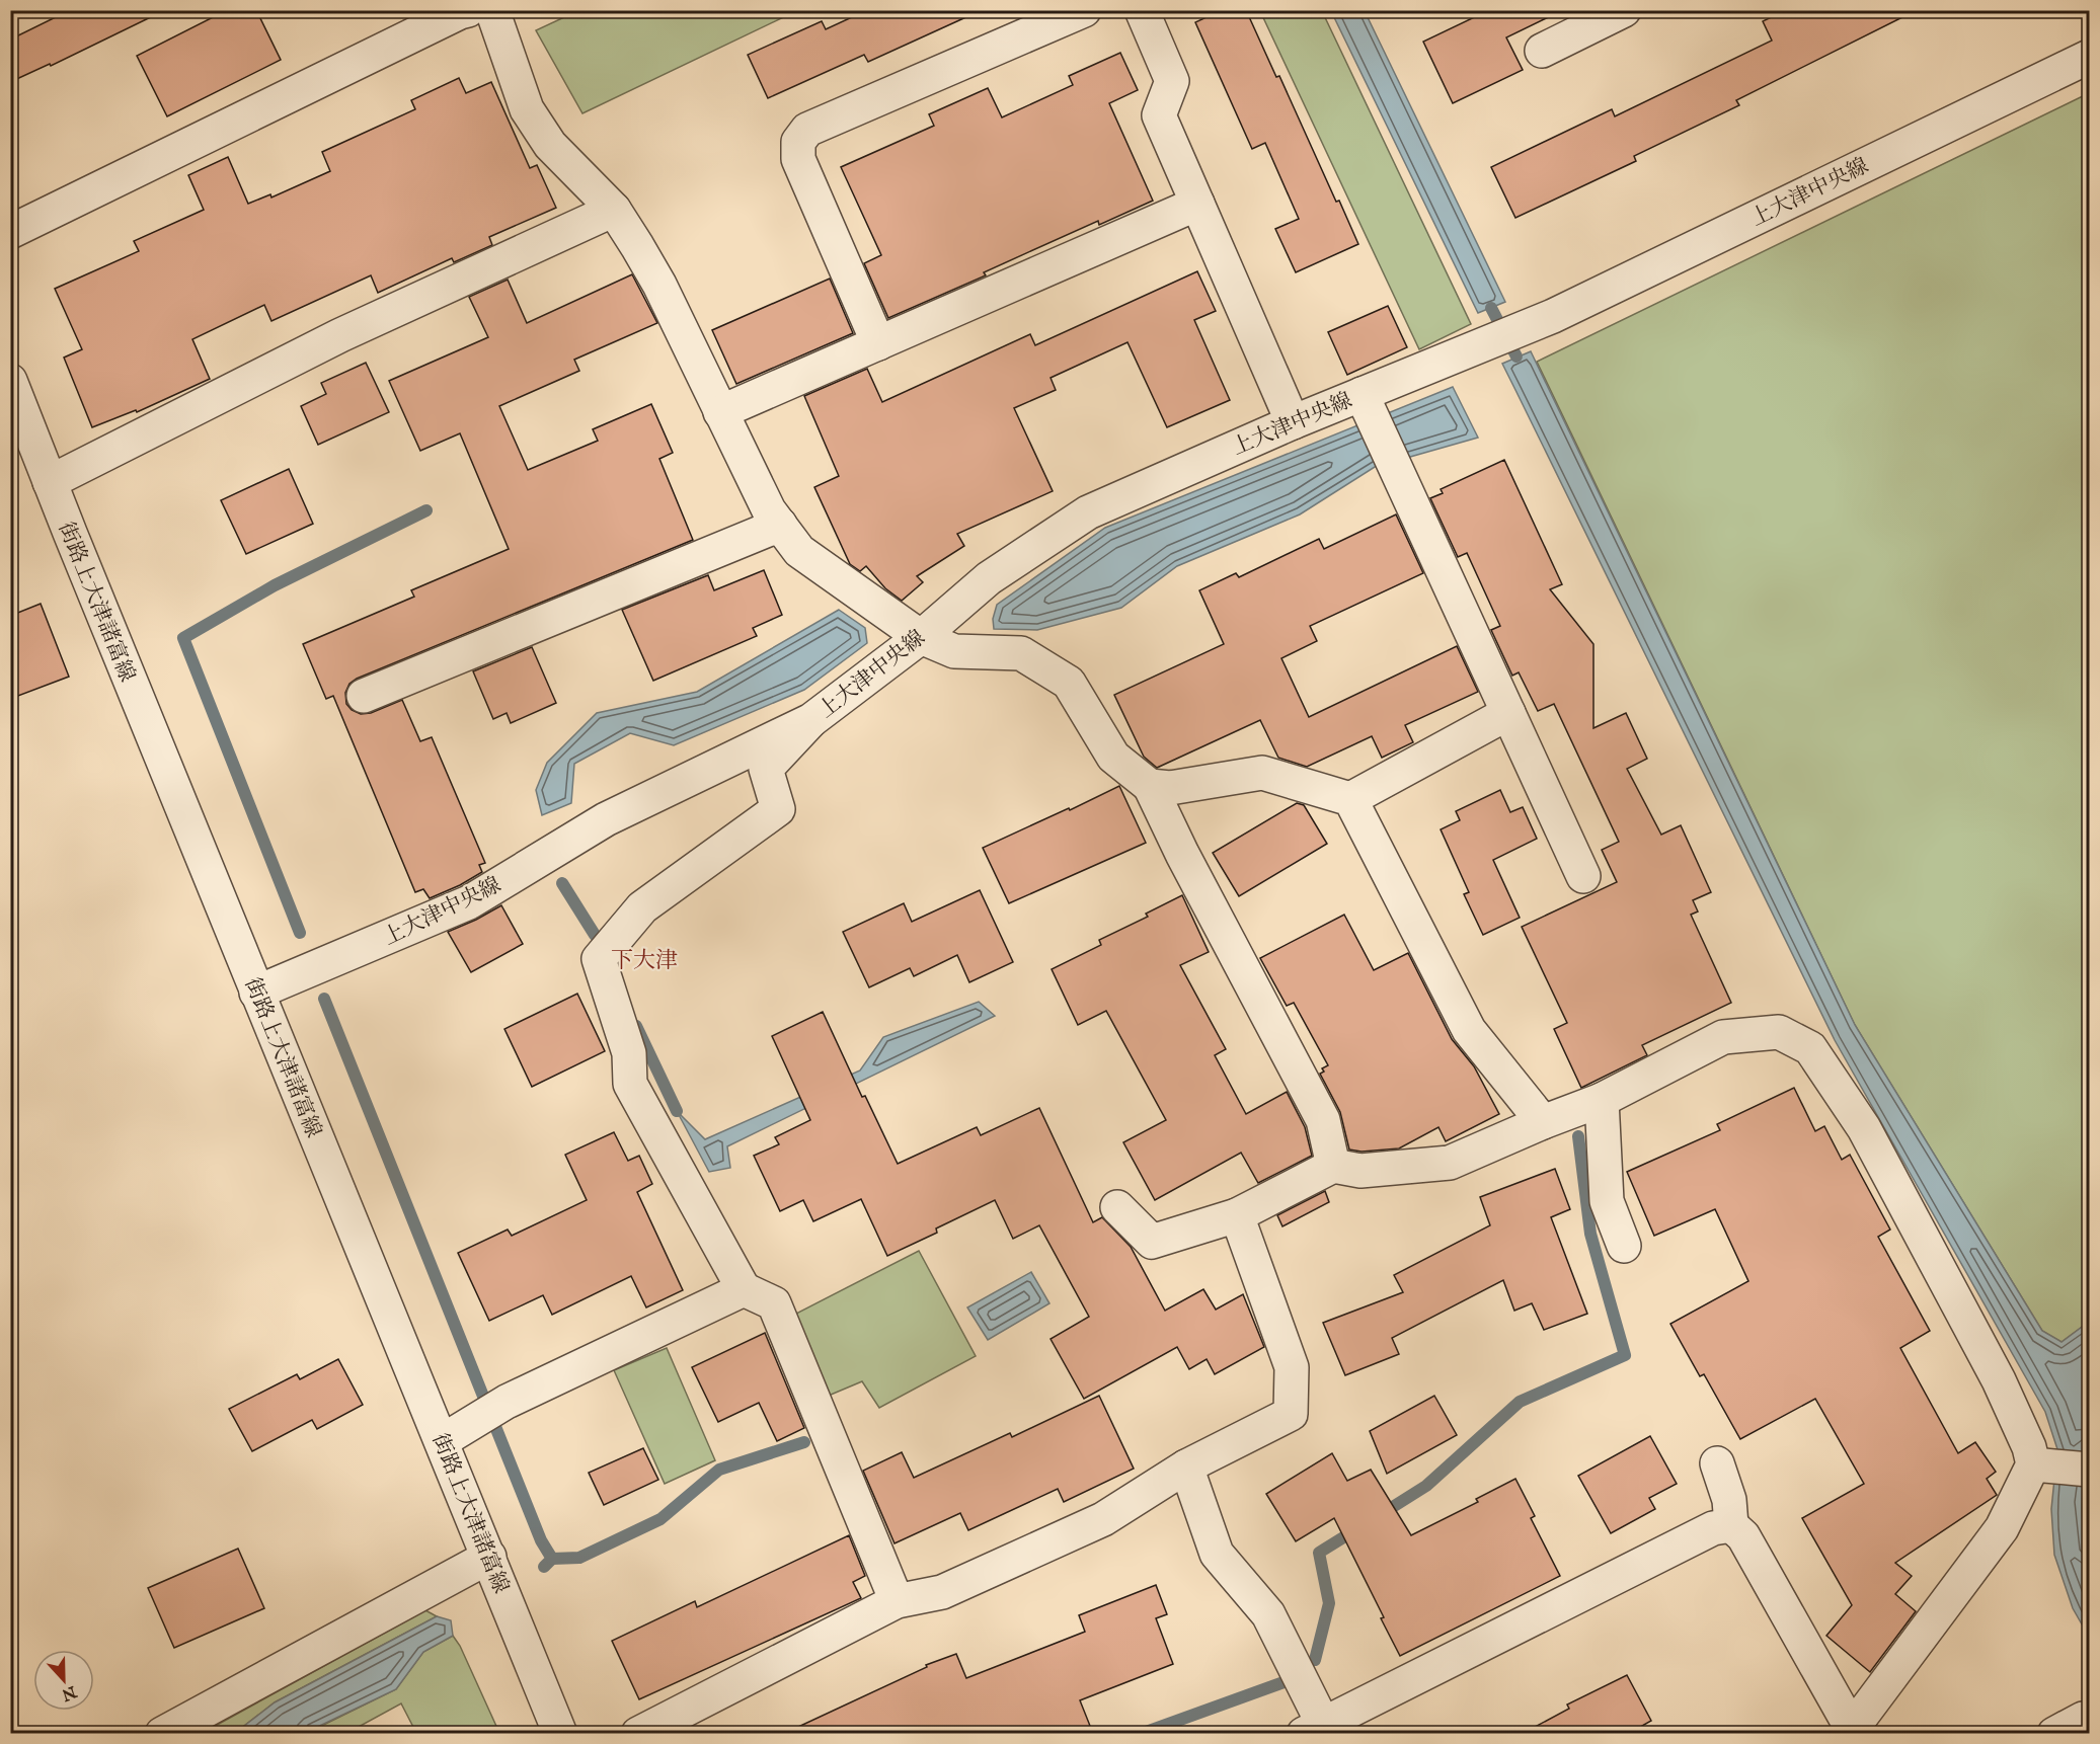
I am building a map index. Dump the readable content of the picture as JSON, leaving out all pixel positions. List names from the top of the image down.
{
  "streets": {
    "street": ["上大津中央線", "街路上大津諸富線"]
  },
  "crossings": [
    ["上大津中央線", "街路上大津諸富線"]
  ],
  "districts": ["下大津"],
  "north": "bottom"
}
